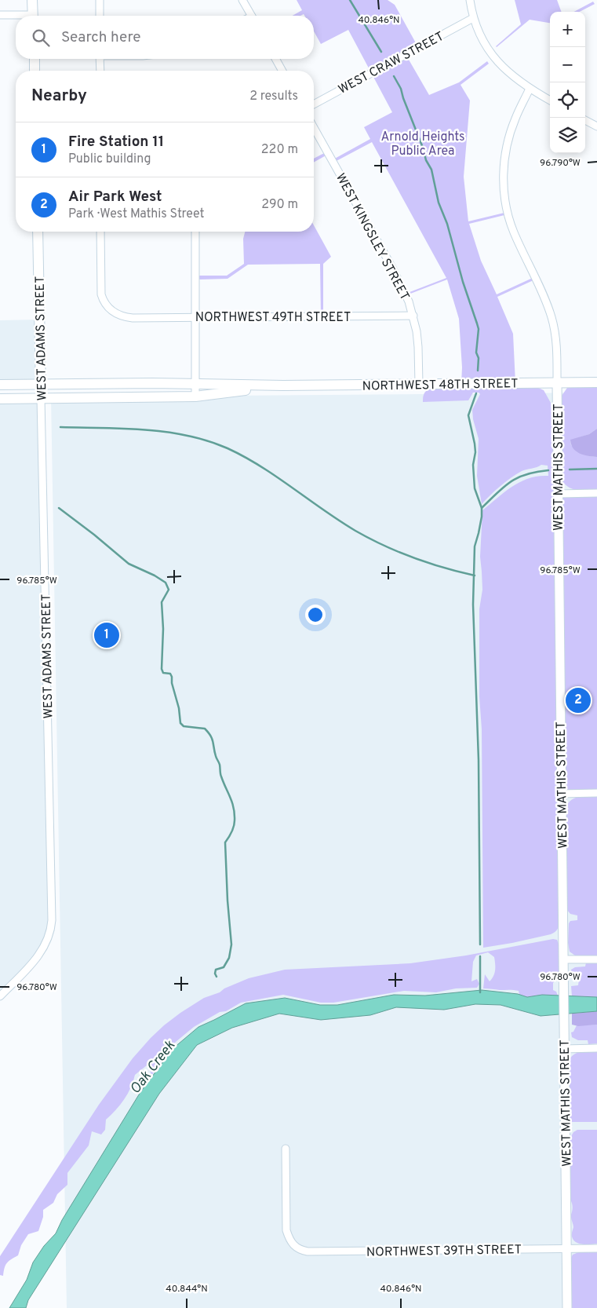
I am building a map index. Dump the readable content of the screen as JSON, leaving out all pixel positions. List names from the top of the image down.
{
  "streets": {
    "main road": ["WEST ADAMS STREET", "NORTHWEST 48TH STREET"],
    "street": [
      "WEST CRAW STREET",
      "WEST KINGSLEY STREET",
      "NORTHWEST 49TH STREET",
      "WEST MATHIS STREET",
      "NORTHWEST 39TH STREET"
    ]
  },
  "crossings": [
    ["WEST KINGSLEY STREET", "NORTHWEST 49TH STREET"],
    ["WEST KINGSLEY STREET", "NORTHWEST 48TH STREET"],
    ["WEST ADAMS STREET", "NORTHWEST 48TH STREET"],
    ["NORTHWEST 48TH STREET", "WEST MATHIS STREET"],
    ["WEST MATHIS STREET", "NORTHWEST 39TH STREET"]
  ],
  "water": ["Oak Creek"],
  "parks": ["Arnold Heights Public Area"],
  "page": {
    "map_buttons": ["+", "−"],
    "search": "Search here",
    "heading": ["Nearby", "2 results"],
    "list": [
      {
        "mark": "1",
        "name": "Fire Station 11",
        "note": "Public building",
        "value": "220 m"
      },
      {
        "mark": "2",
        "name": "Air Park West",
        "note": "Park · West Mathis Street",
        "value": "290 m"
      }
    ],
    "pins": ["1", "2"]
  },
  "coordinates": [
    "40.846°N",
    "96.790°W",
    "96.785°W",
    "96.780°W",
    "40.844°N"
  ]
}
